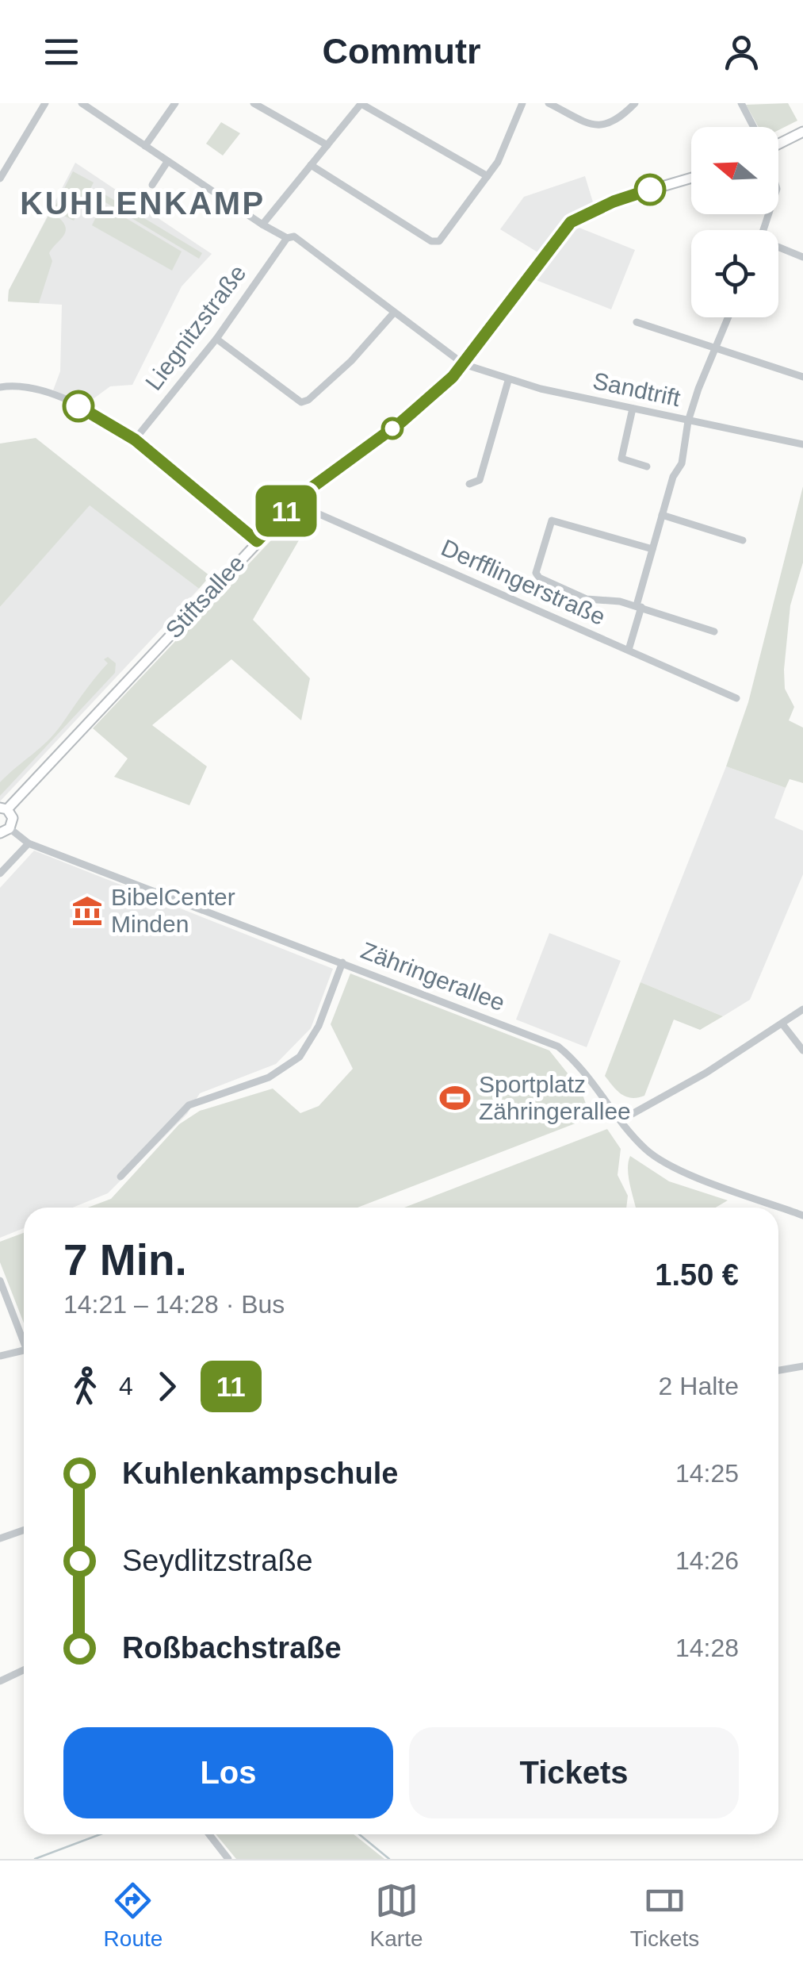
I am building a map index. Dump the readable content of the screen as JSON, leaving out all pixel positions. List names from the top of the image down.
{
  "streets": {
    "main road": ["Stiftsallee"],
    "street": [
      "Liegnitzstraße",
      "Sandtrift",
      "Derfflingerstraße",
      "Zähringerallee"
    ]
  },
  "crossings": [
    ["Liegnitzstraße", "Sandtrift"],
    ["Sandtrift", "Stiftsallee"],
    ["Derfflingerstraße", "Stiftsallee"]
  ],
  "districts": ["KUHLENKAMP"],
  "places": {
    "museum": ["BibelCenter Minden"],
    "sports": ["Sportplatz Zähringerallee"]
  },
  "lines": ["bus line 11"],
  "north": "left",
  "page": {
    "header": "Commutr",
    "on_map": "11",
    "heading": ["7 Min.", "14:21 – 14:28 · Bus", "1.50 €"],
    "legs": ["4", "11", "2 Halte"],
    "list": [
      {
        "name": "Kuhlenkampschule",
        "value": "14:25"
      },
      {
        "name": "Seydlitzstraße",
        "value": "14:26"
      },
      {
        "name": "Roßbachstraße",
        "value": "14:28"
      }
    ],
    "buttons": ["Los", "Tickets"],
    "tabs": ["Route", "Karte", "Tickets"]
  }
}
